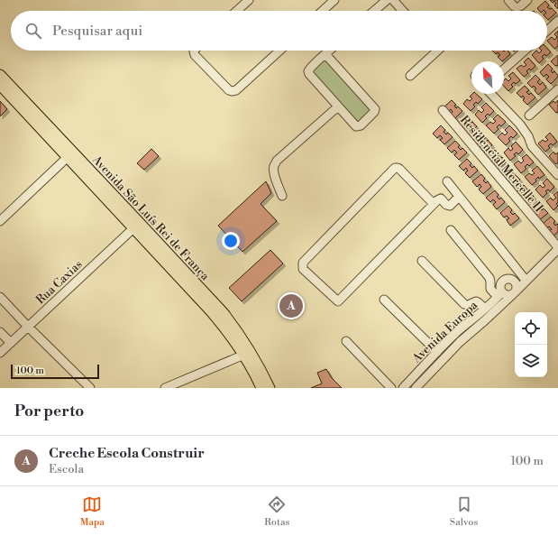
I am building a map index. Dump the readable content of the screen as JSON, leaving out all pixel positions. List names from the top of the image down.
{
  "streets": {
    "main road": ["Avenida São Luís Rei de França"],
    "street": ["Residencial Mercelle II", "Rua Caxias", "Avenida Europa"]
  },
  "crossings": [
    ["Residencial Mercelle II", "Avenida Europa"],
    ["Avenida São Luís Rei de França", "Rua Caxias"]
  ],
  "scale_bar": "100 m",
  "north": "top left",
  "page": {
    "search": "Pesquisar aqui",
    "pins": "A",
    "scale": "100 m",
    "heading": "Por perto",
    "list": [
      {
        "mark": "A",
        "name": "Creche Escola Construir",
        "note": "Escola",
        "value": "100 m"
      }
    ],
    "nav": ["Mapa", "Rotas", "Salvos"]
  }
}
